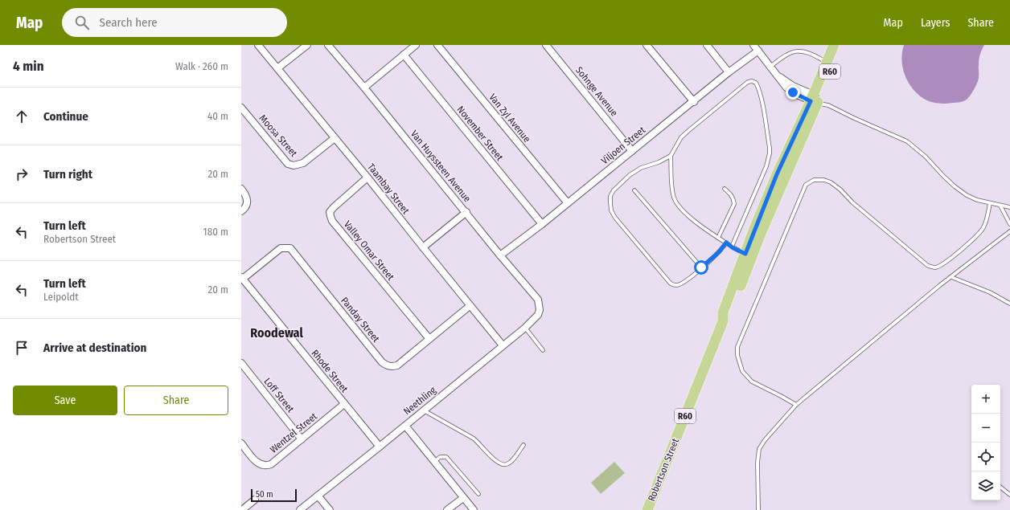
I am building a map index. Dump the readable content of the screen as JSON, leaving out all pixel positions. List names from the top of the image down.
{
  "streets": {
    "main road": ["R60", "Robertson Street"],
    "street": [
      "Sohnge Avenue",
      "Van Zyl Avenue",
      "November Street",
      "Moosa Street",
      "Viljoen Street",
      "Van Huyssteen Avenue",
      "Taambay Street",
      "Valley Omar Street",
      "Panday Street",
      "Rhode Street",
      "Loff Street",
      "Neethling",
      "Wentzel Street"
    ]
  },
  "crossings": [
    ["Sohnge Avenue", "Viljoen Street"],
    ["Van Zyl Avenue", "Viljoen Street"],
    ["November Street", "Viljoen Street"],
    ["Moosa Street", "Taambay Street"],
    ["Viljoen Street", "Van Huyssteen Avenue"],
    ["Van Huyssteen Avenue", "Neethling"],
    ["Taambay Street", "Valley Omar Street"],
    ["Taambay Street", "Panday Street"],
    ["Taambay Street", "Neethling"],
    ["Valley Omar Street", "Panday Street"],
    ["Panday Street", "Rhode Street"],
    ["Rhode Street", "Neethling"],
    ["Rhode Street", "Wentzel Street"],
    ["Loff Street", "Wentzel Street"]
  ],
  "districts": ["Roodewal"],
  "scale_bar": "50 m",
  "page": {
    "header": "Map",
    "search": "Search here",
    "nav": ["Map", "Layers", "Share"],
    "heading": ["4 min", "Walk · 260 m"],
    "list": [
      ["Continue", "40 m"],
      ["Turn right", "20 m"],
      ["Turn left", "Robertson Street", "180 m"],
      ["Turn left", "Leipoldt", "20 m"],
      "Arrive at destination"
    ],
    "buttons": ["Save", "Share"],
    "map_buttons": ["+", "−"],
    "scale": "50 m"
  }
}
